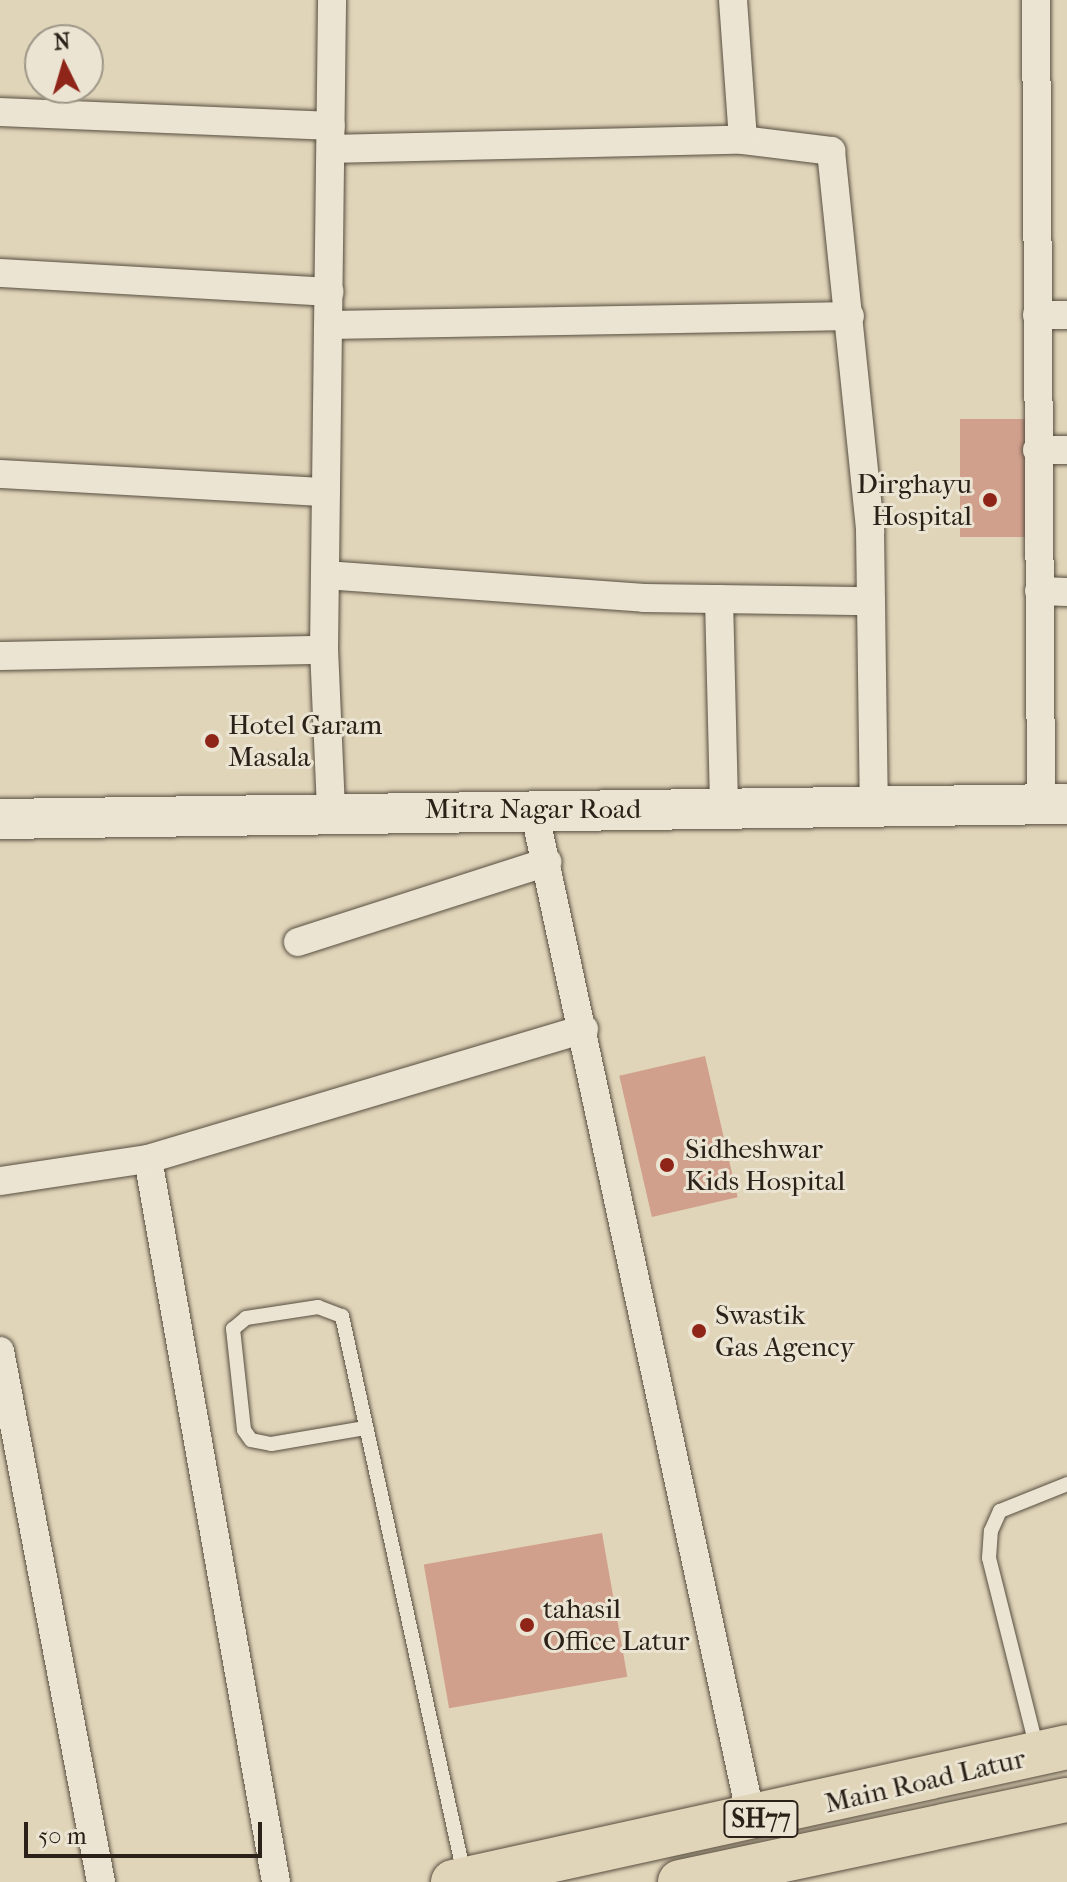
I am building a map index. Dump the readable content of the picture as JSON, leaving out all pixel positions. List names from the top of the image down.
{
  "streets": {
    "main road": ["Main Road Latur", "SH77"],
    "street": ["Mitra Nagar Road"]
  },
  "places": [
    "Dirghayu Hospital",
    "Hotel Garam Masala",
    "Sidheshwar Kids Hospital",
    "Swastik Gas Agency",
    "tahasil Office Latur"
  ],
  "scale_bar": "50 m",
  "north": "top"
}
